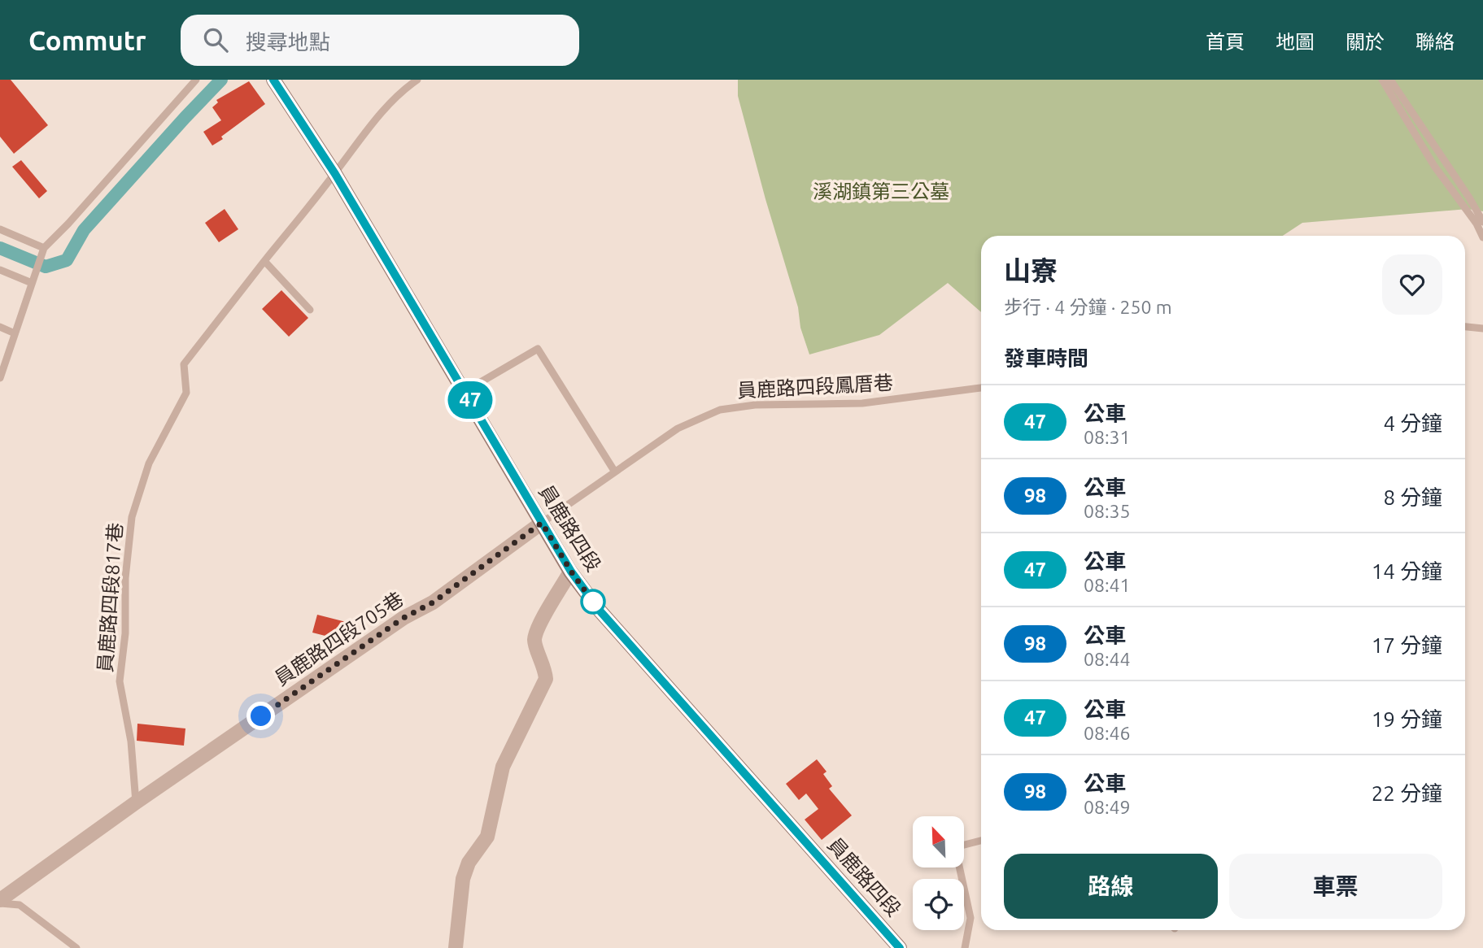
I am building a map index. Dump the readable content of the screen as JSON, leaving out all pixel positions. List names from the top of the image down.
{
  "streets": {
    "main road": ["員鹿路四段"],
    "street": ["員鹿路四段705巷"],
    "lane": ["員鹿路四段鳳厝巷", "員鹿路四段817巷"]
  },
  "crossings": [
    ["員鹿路四段鳳厝巷", "員鹿路四段"],
    ["員鹿路四段鳳厝巷", "員鹿路四段705巷"],
    ["員鹿路四段", "員鹿路四段817巷"],
    ["員鹿路四段", "員鹿路四段705巷"],
    ["員鹿路四段817巷", "員鹿路四段705巷"]
  ],
  "parks": ["溪湖鎮第三公墓"],
  "lines": ["bus line 47"],
  "north": "top left",
  "page": {
    "header": "Commutr",
    "search": "搜尋地點",
    "nav": [
      "首頁",
      "地圖",
      "關於",
      "聯絡"
    ],
    "on_map": "47",
    "heading": [
      ["山寮", "步行 · 4 分鐘 · 250 m"],
      "發車時間"
    ],
    "list": [
      {
        "mark": "47",
        "name": "公車",
        "note": "08:31",
        "value": "4 分鐘"
      },
      {
        "mark": "98",
        "name": "公車",
        "note": "08:35",
        "value": "8 分鐘"
      },
      {
        "mark": "47",
        "name": "公車",
        "note": "08:41",
        "value": "14 分鐘"
      },
      {
        "mark": "98",
        "name": "公車",
        "note": "08:44",
        "value": "17 分鐘"
      },
      {
        "mark": "47",
        "name": "公車",
        "note": "08:46",
        "value": "19 分鐘"
      },
      {
        "mark": "98",
        "name": "公車",
        "note": "08:49",
        "value": "22 分鐘"
      }
    ],
    "buttons": ["路線", "車票"]
  }
}
